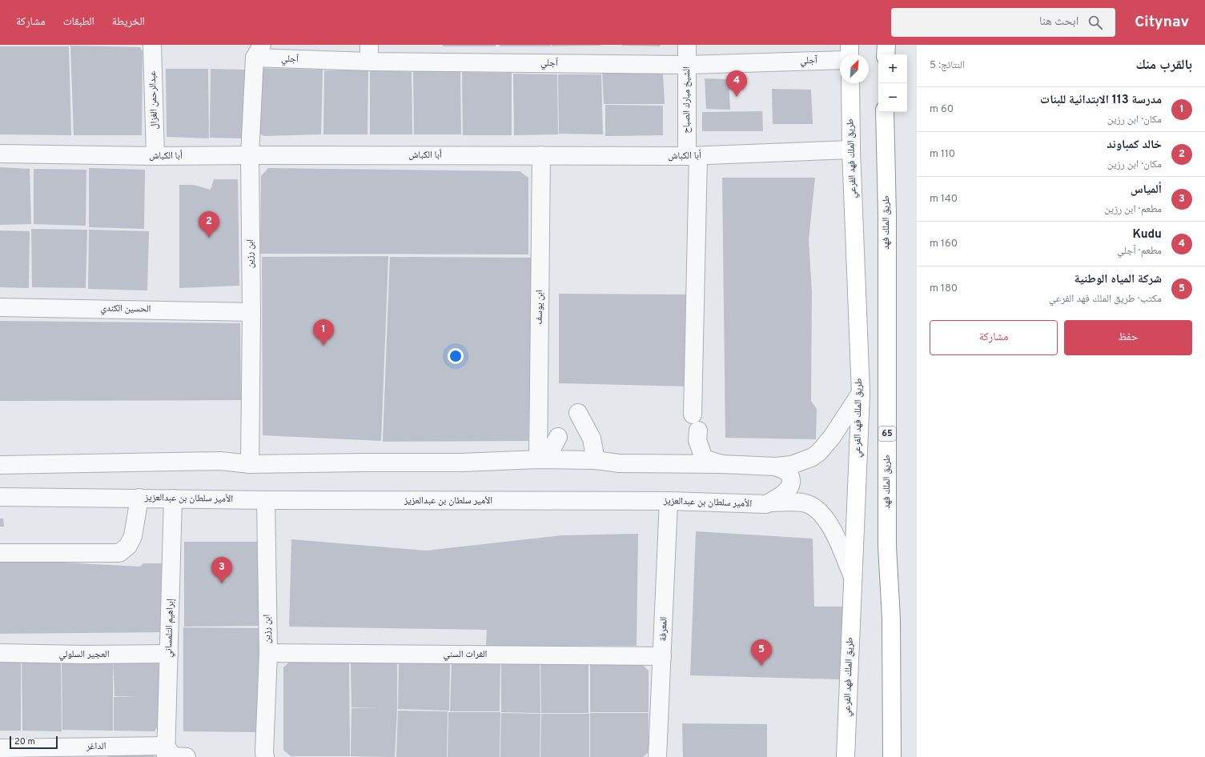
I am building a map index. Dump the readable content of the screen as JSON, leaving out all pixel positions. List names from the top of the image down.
{
  "streets": {
    "main road": ["طريق الملك فهد الفرعي", "طريق الملك فهد", "65"],
    "street": [
      "آجلي",
      "عبدالرحمن الغزال",
      "الشيخ مبارك الصباح",
      "أبا الكباش",
      "ابن رزين",
      "ابن يوسف",
      "الحسين الكندي",
      "الأمير سلطان بن عبدالعزيز",
      "إبراهيم التلمساني",
      "المعرفة",
      "العجير السلولي",
      "الفرات السني",
      "الداغر"
    ]
  },
  "crossings": [
    ["آجلي", "الشيخ مبارك الصباح"],
    ["آجلي", "ابن رزين"],
    ["عبدالرحمن الغزال", "أبا الكباش"],
    ["الشيخ مبارك الصباح", "أبا الكباش"],
    ["أبا الكباش", "طريق الملك فهد الفرعي"],
    ["أبا الكباش", "ابن رزين"],
    ["أبا الكباش", "ابن يوسف"],
    ["طريق الملك فهد الفرعي", "الأمير سلطان بن عبدالعزيز"],
    ["ابن رزين", "الحسين الكندي"],
    ["ابن رزين", "الأمير سلطان بن عبدالعزيز"],
    ["ابن رزين", "الفرات السني"],
    ["الأمير سلطان بن عبدالعزيز", "إبراهيم التلمساني"],
    ["الأمير سلطان بن عبدالعزيز", "المعرفة"],
    ["إبراهيم التلمساني", "العجير السلولي"],
    ["إبراهيم التلمساني", "الداغر"],
    ["المعرفة", "الفرات السني"]
  ],
  "scale_bar": "20 m",
  "north": "top right",
  "page": {
    "header": "Citynav",
    "search": "ابحث هنا",
    "nav": ["الخريطة", "الطبقات", "مشاركة"],
    "heading": ["بالقرب منك", "النتائج: 5"],
    "map_buttons": ["+", "−"],
    "pins": [
      "4",
      "2",
      "1",
      "3",
      "5"
    ],
    "list": [
      {
        "mark": "1",
        "name": "مدرسة 113 الابتدائية للبنات",
        "note": "مكان · ابن رزين",
        "value": "60 m"
      },
      {
        "mark": "2",
        "name": "خالد كمباوند",
        "note": "مكان · ابن رزين",
        "value": "110 m"
      },
      {
        "mark": "3",
        "name": "ألمياس",
        "note": "مطعم · ابن رزين",
        "value": "140 m"
      },
      {
        "mark": "4",
        "name": "Kudu",
        "note": "مطعم · آجلي",
        "value": "160 m"
      },
      {
        "mark": "5",
        "name": "شركة المياه الوطنية",
        "note": "مكتب · طريق الملك فهد الفرعي",
        "value": "180 m"
      }
    ],
    "buttons": ["حفظ", "مشاركة"],
    "scale": "20 m"
  }
}
